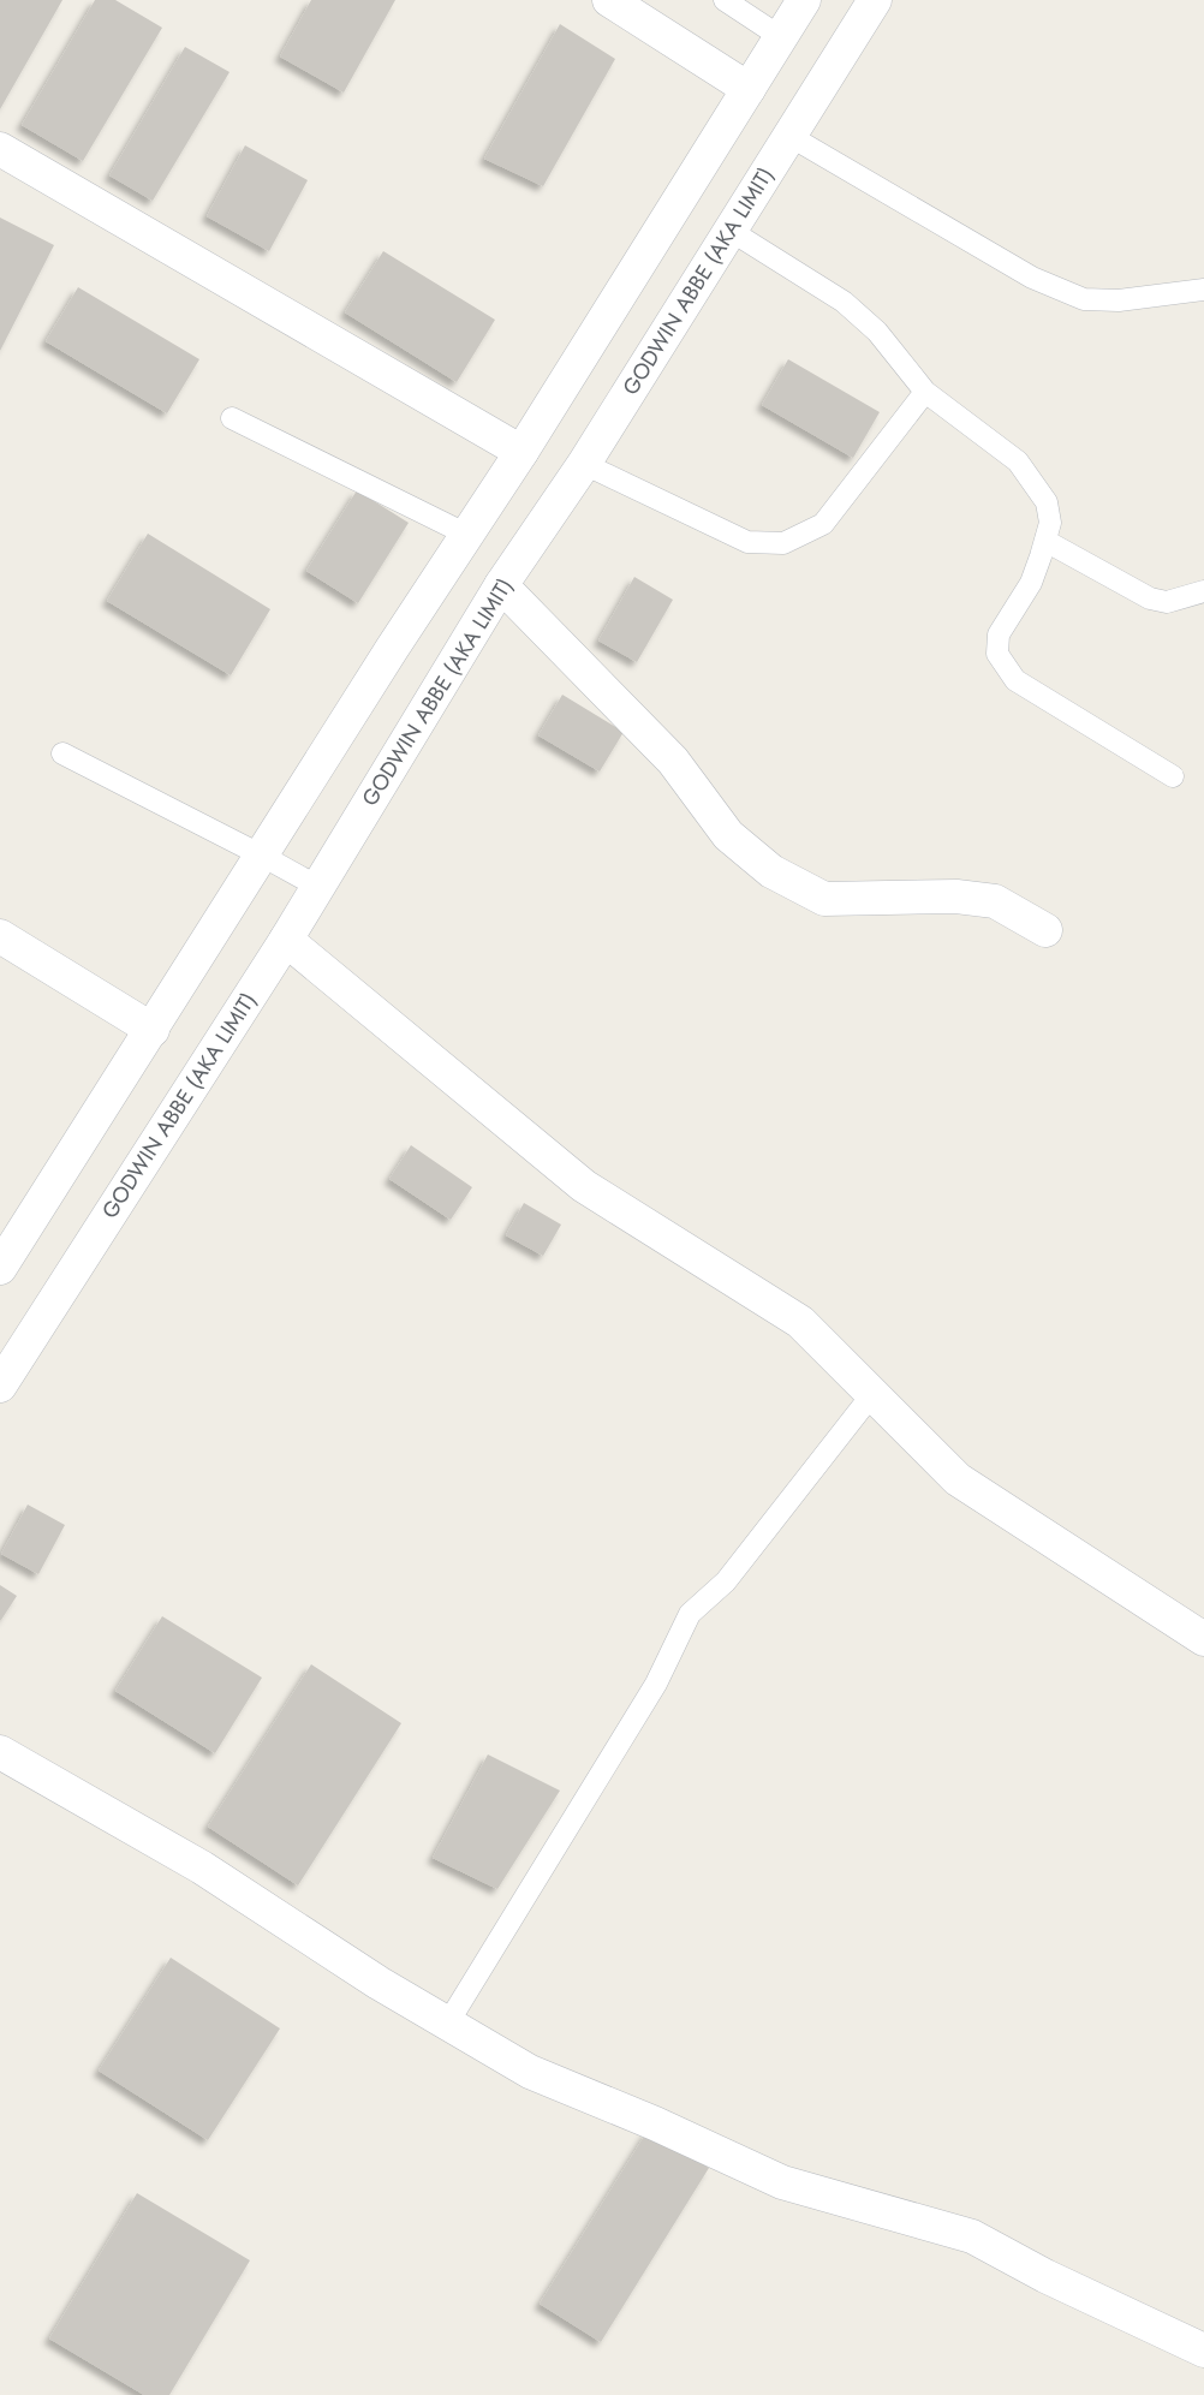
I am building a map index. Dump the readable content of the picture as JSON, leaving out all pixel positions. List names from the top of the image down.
{
  "streets": {
    "street": ["GODWIN ABBE (AKA LIMIT)"]
  }
}
